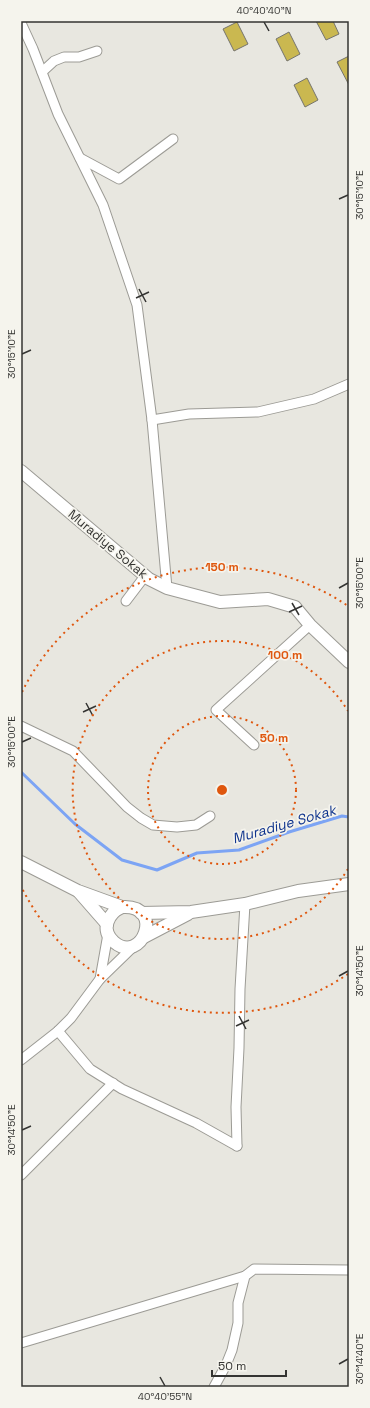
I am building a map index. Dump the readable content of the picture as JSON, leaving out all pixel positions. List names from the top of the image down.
{
  "streets": {
    "street": ["Muradiye Sokak"]
  },
  "water": ["Muradiye Sokak"],
  "scale_bar": "50 m",
  "coordinates": [
    "40°40'40\"N",
    "30°15'10\"E",
    "30°15'00\"E",
    "30°14'50\"E",
    "30°14'40\"E",
    "40°40'55\"N"
  ],
  "rings": ["150 m", "100 m", "50 m"]
}
